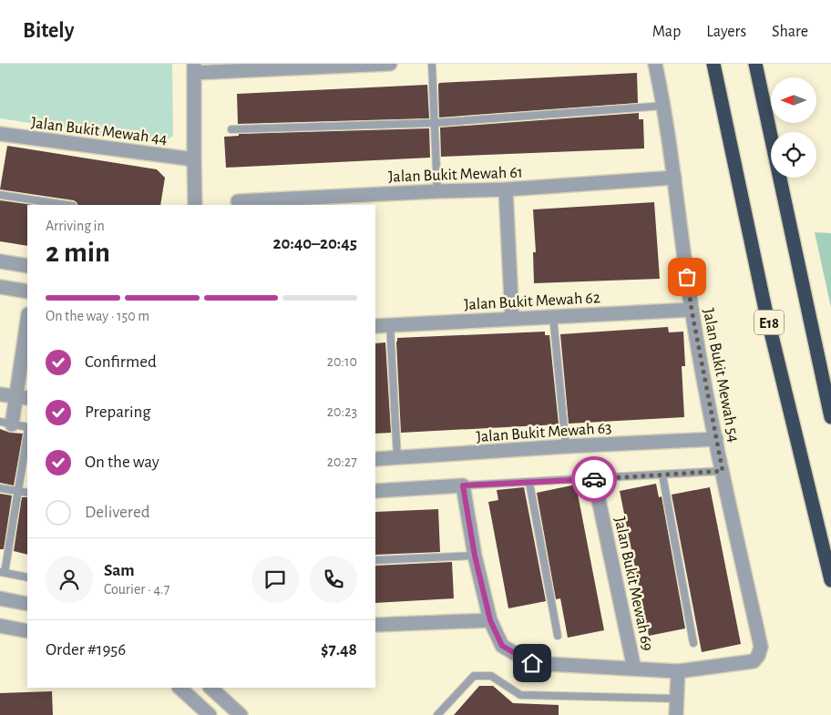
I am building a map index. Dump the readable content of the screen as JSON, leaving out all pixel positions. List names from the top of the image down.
{
  "streets": {
    "highway": ["E18"],
    "street": [
      "Jalan Bukit Mewah 44",
      "Jalan Bukit Mewah 61",
      "Jalan Bukit Mewah 62",
      "Jalan Bukit Mewah 54",
      "Jalan Bukit Mewah 63",
      "Jalan Bukit Mewah 69"
    ]
  },
  "crossings": [
    ["Jalan Bukit Mewah 61", "Jalan Bukit Mewah 54"],
    ["Jalan Bukit Mewah 62", "Jalan Bukit Mewah 54"],
    ["Jalan Bukit Mewah 54", "Jalan Bukit Mewah 63"]
  ],
  "north": "left",
  "page": {
    "header": "Bitely",
    "nav": ["Map", "Layers", "Share"],
    "heading": ["2 min", "Arriving in", "20:40–20:45"],
    "panel": [
      "Sam",
      "Courier · 4.7",
      "Order #1956",
      "$7.48"
    ],
    "bar": "On the way · 150 m",
    "list": [
      ["Confirmed", "20:10"],
      ["Preparing", "20:23"],
      ["On the way", "20:27"],
      "Delivered"
    ]
  }
}
